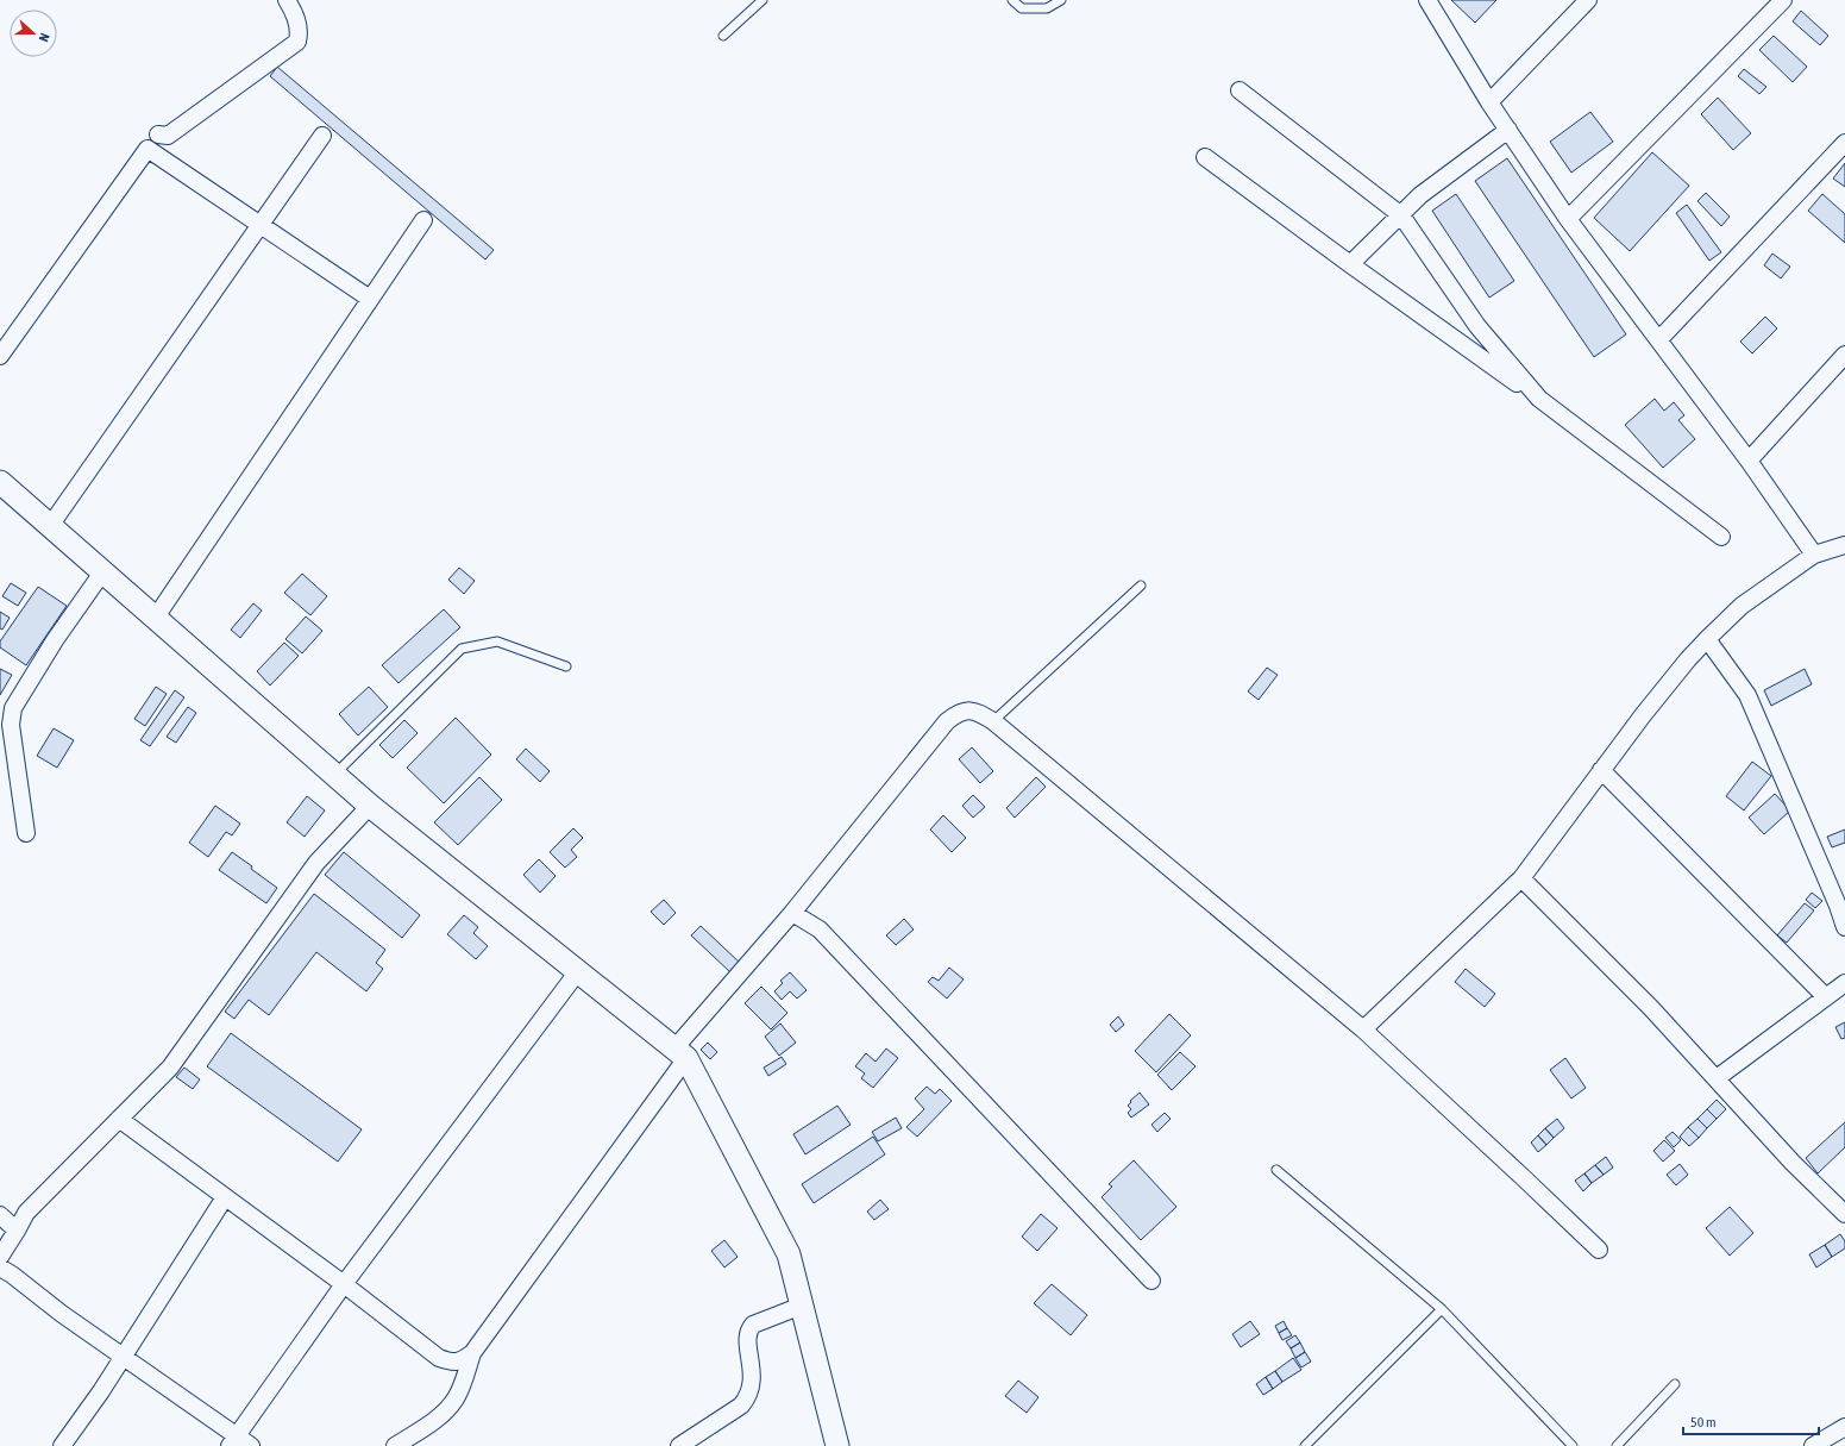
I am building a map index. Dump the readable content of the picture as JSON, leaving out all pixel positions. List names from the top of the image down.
{
  "scale_bar": "50 m",
  "north": "right"
}
